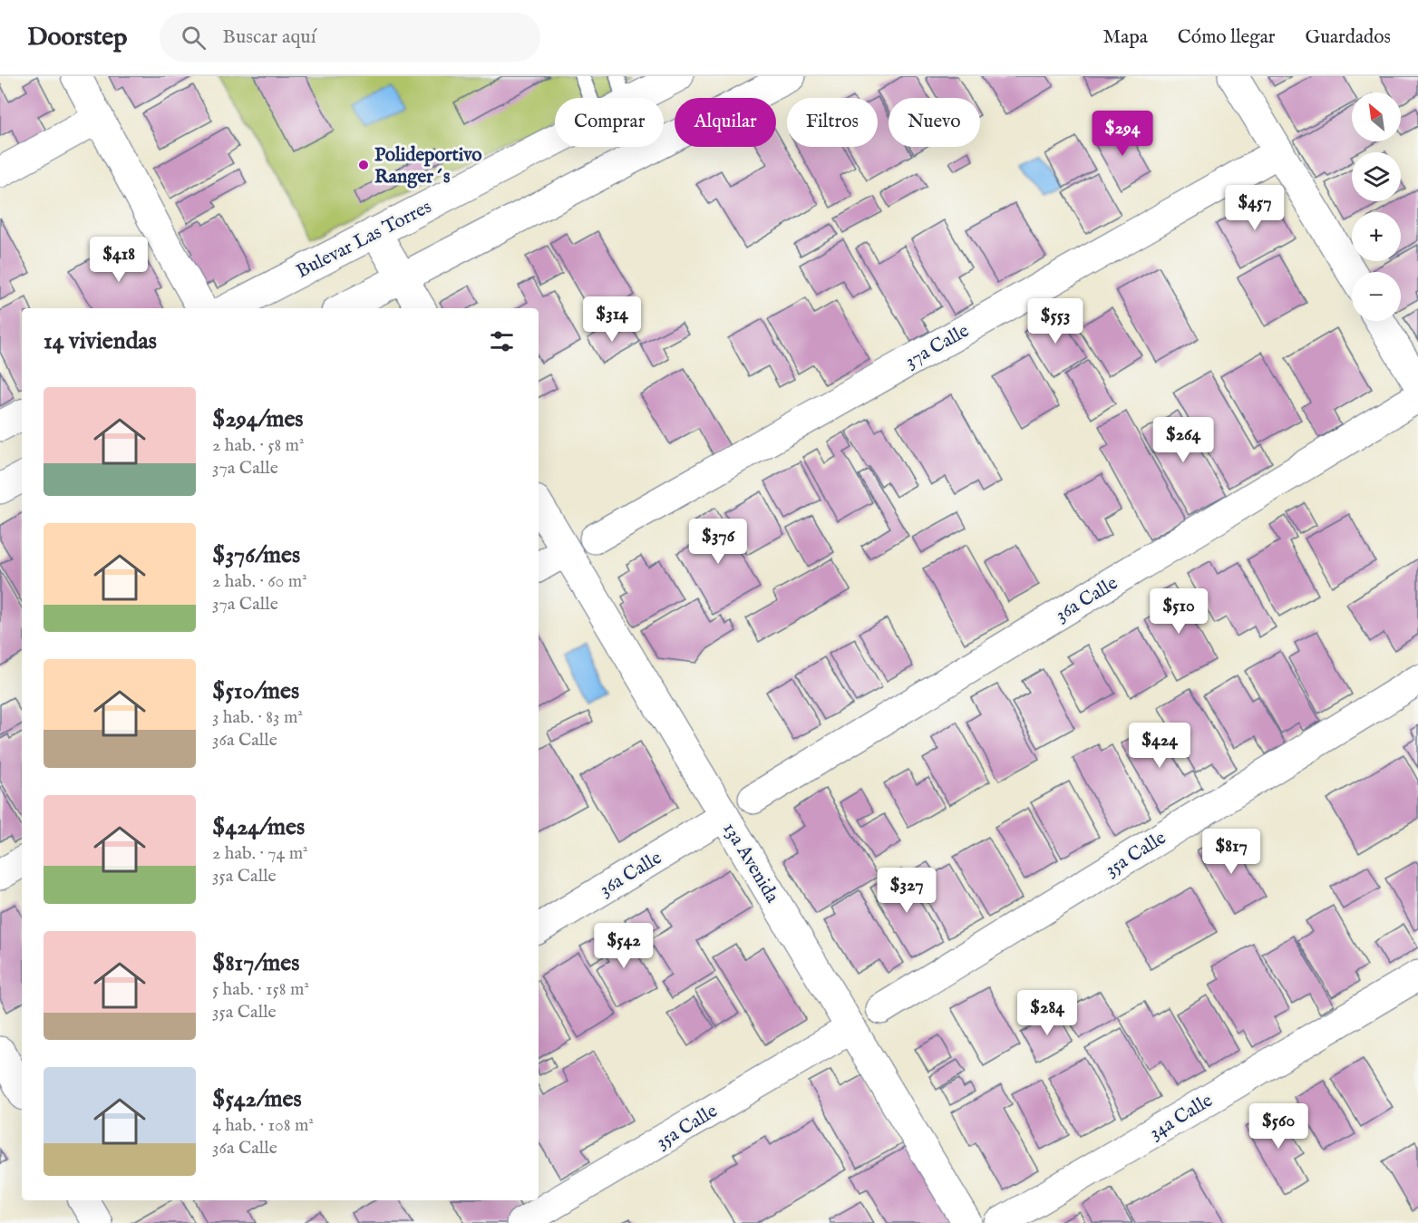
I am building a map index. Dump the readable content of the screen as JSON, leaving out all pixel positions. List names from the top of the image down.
{
  "streets": {
    "street": [
      "Bulevar Las Torres",
      "37a Calle",
      "36a Calle",
      "35a Calle",
      "13a Avenida",
      "34a Calle"
    ]
  },
  "crossings": [
    ["36a Calle", "13a Avenida"],
    ["35a Calle", "13a Avenida"]
  ],
  "places": ["Polideportivo Ranger´s"],
  "north": "top left",
  "page": {
    "header": "Doorstep",
    "search": "Buscar aquí",
    "nav": ["Mapa", "Cómo llegar", "Guardados"],
    "map_buttons": ["+", "−"],
    "chip": [
      "Comprar",
      "Alquilar",
      "Filtros",
      "Nuevo"
    ],
    "price": [
      "$294",
      "$457",
      "$418",
      "$314",
      "$553",
      "$264",
      "$376",
      "$510",
      "$424",
      "$817",
      "$327",
      "$542",
      "$284",
      "$560"
    ],
    "heading": "14 viviendas",
    "list": [
      {
        "name": "$294/mes",
        "note": "2 hab. · 58 m² · 37a Calle"
      },
      {
        "name": "$376/mes",
        "note": "2 hab. · 60 m² · 37a Calle"
      },
      {
        "name": "$510/mes",
        "note": "3 hab. · 83 m² · 36a Calle"
      },
      {
        "name": "$424/mes",
        "note": "2 hab. · 74 m² · 35a Calle"
      },
      {
        "name": "$817/mes",
        "note": "5 hab. · 158 m² · 35a Calle"
      },
      {
        "name": "$542/mes",
        "note": "4 hab. · 108 m² · 36a Calle"
      }
    ]
  }
}
